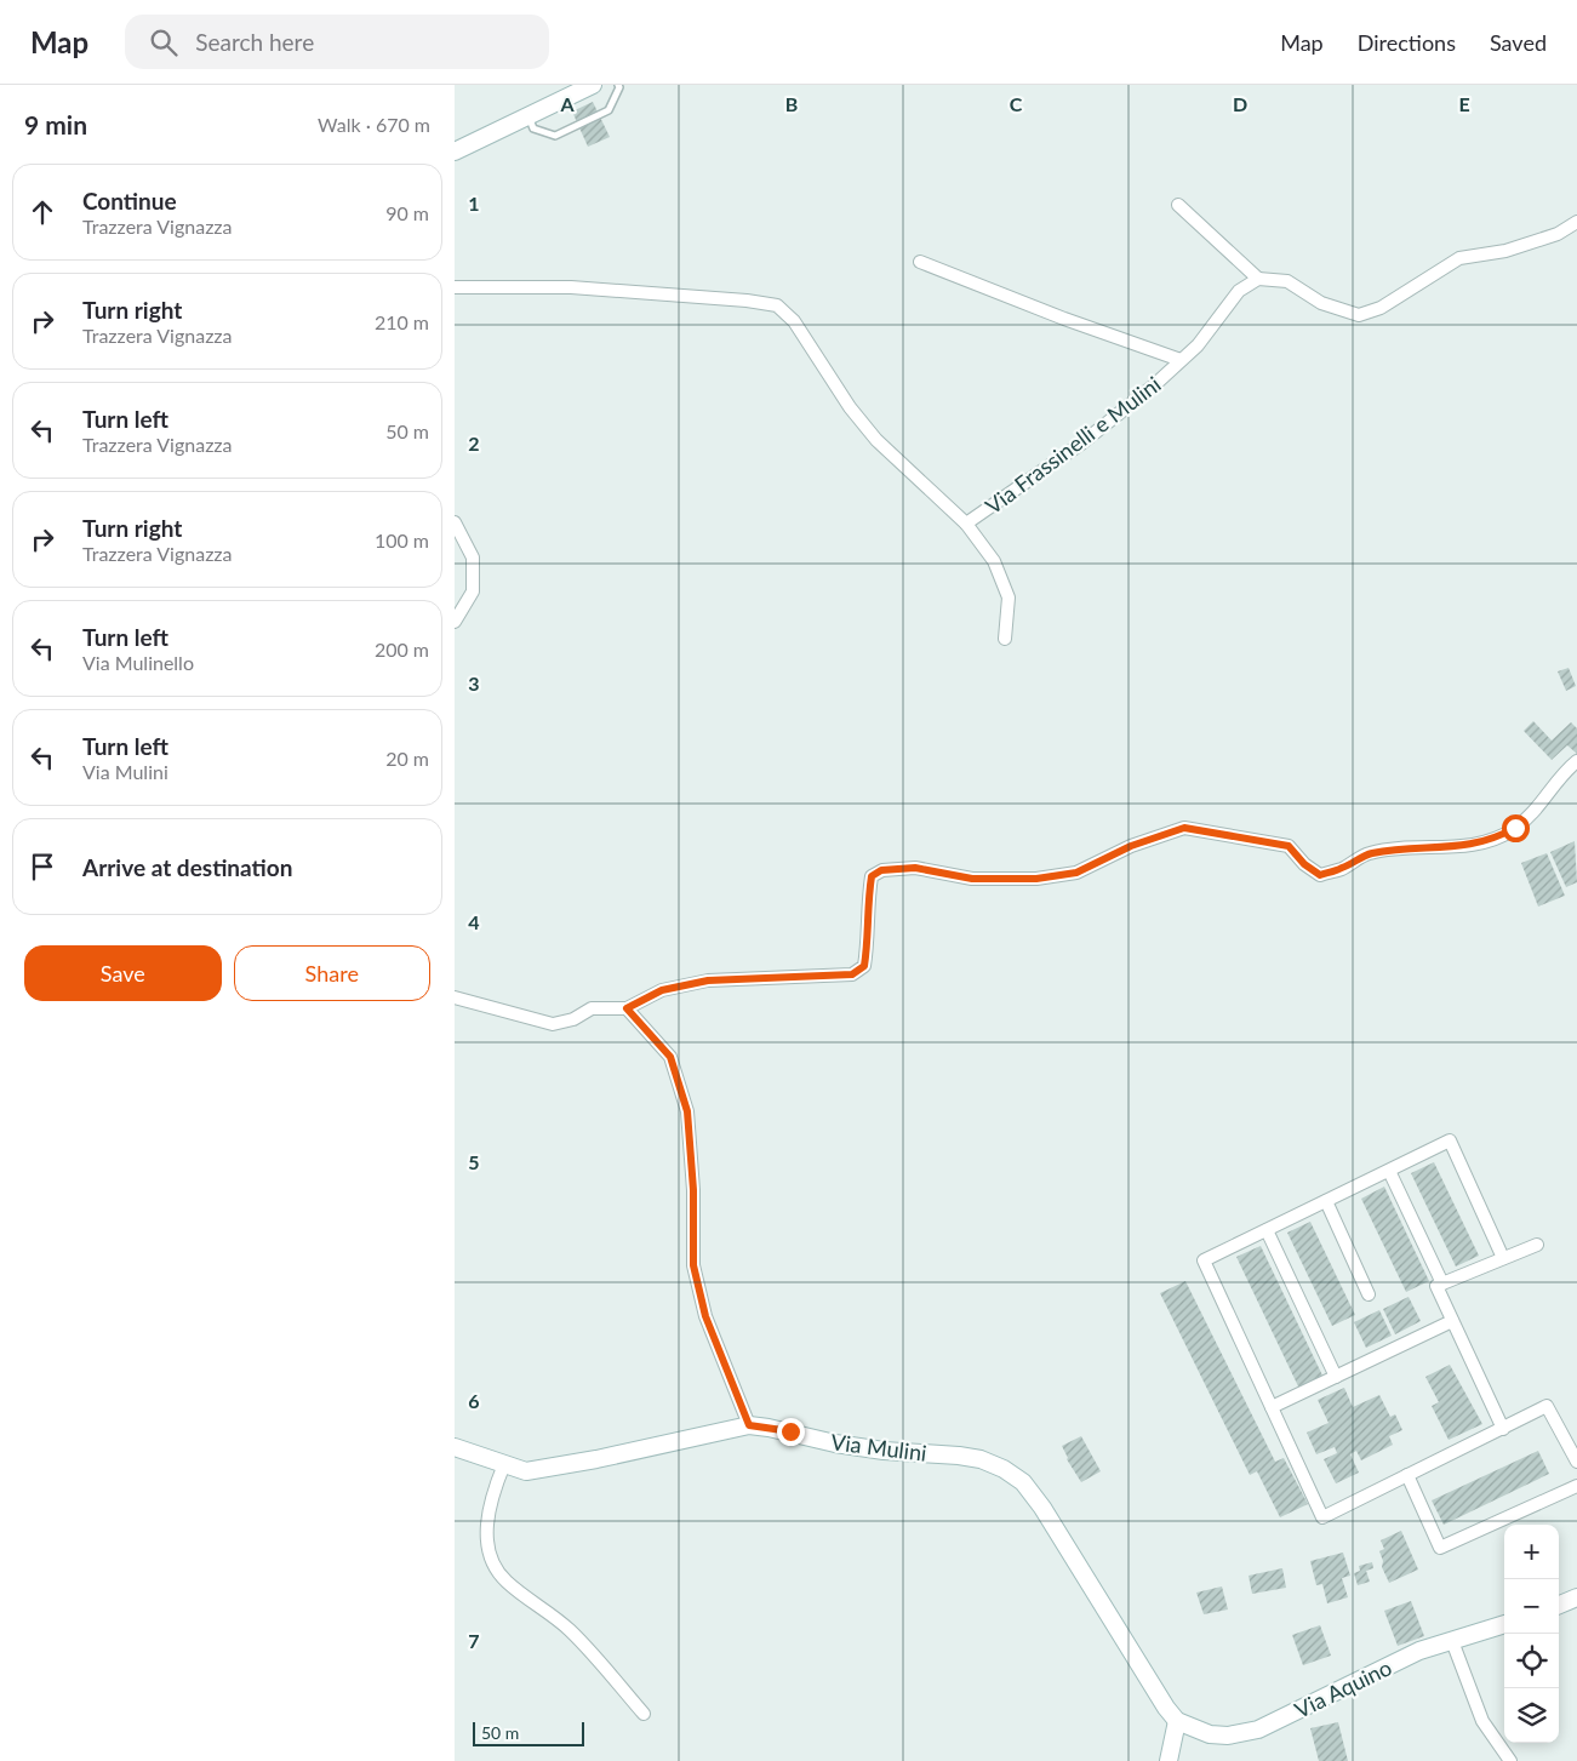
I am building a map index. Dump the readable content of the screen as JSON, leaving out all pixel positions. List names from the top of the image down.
{
  "streets": {
    "street": ["Via Frassinelli e Mulini", "Via Mulini", "Via Aquino"]
  },
  "crossings": [
    ["Via Mulini", "Via Aquino"]
  ],
  "scale_bar": "50 m",
  "page": {
    "header": "Map",
    "search": "Search here",
    "nav": ["Map", "Directions", "Saved"],
    "heading": ["9 min", "Walk · 670 m"],
    "list": [
      ["Continue", "Trazzera Vignazza", "90 m"],
      ["Turn right", "Trazzera Vignazza", "210 m"],
      ["Turn left", "Trazzera Vignazza", "50 m"],
      ["Turn right", "Trazzera Vignazza", "100 m"],
      ["Turn left", "Via Mulinello", "200 m"],
      ["Turn left", "Via Mulini", "20 m"],
      "Arrive at destination"
    ],
    "buttons": ["Save", "Share"],
    "map_buttons": ["+", "−"],
    "scale": "50 m"
  },
  "grid": {
    "columns": [
      "A",
      "B",
      "C",
      "D",
      "E"
    ],
    "rows": [
      "1",
      "2",
      "3",
      "4",
      "5",
      "6",
      "7"
    ]
  }
}
